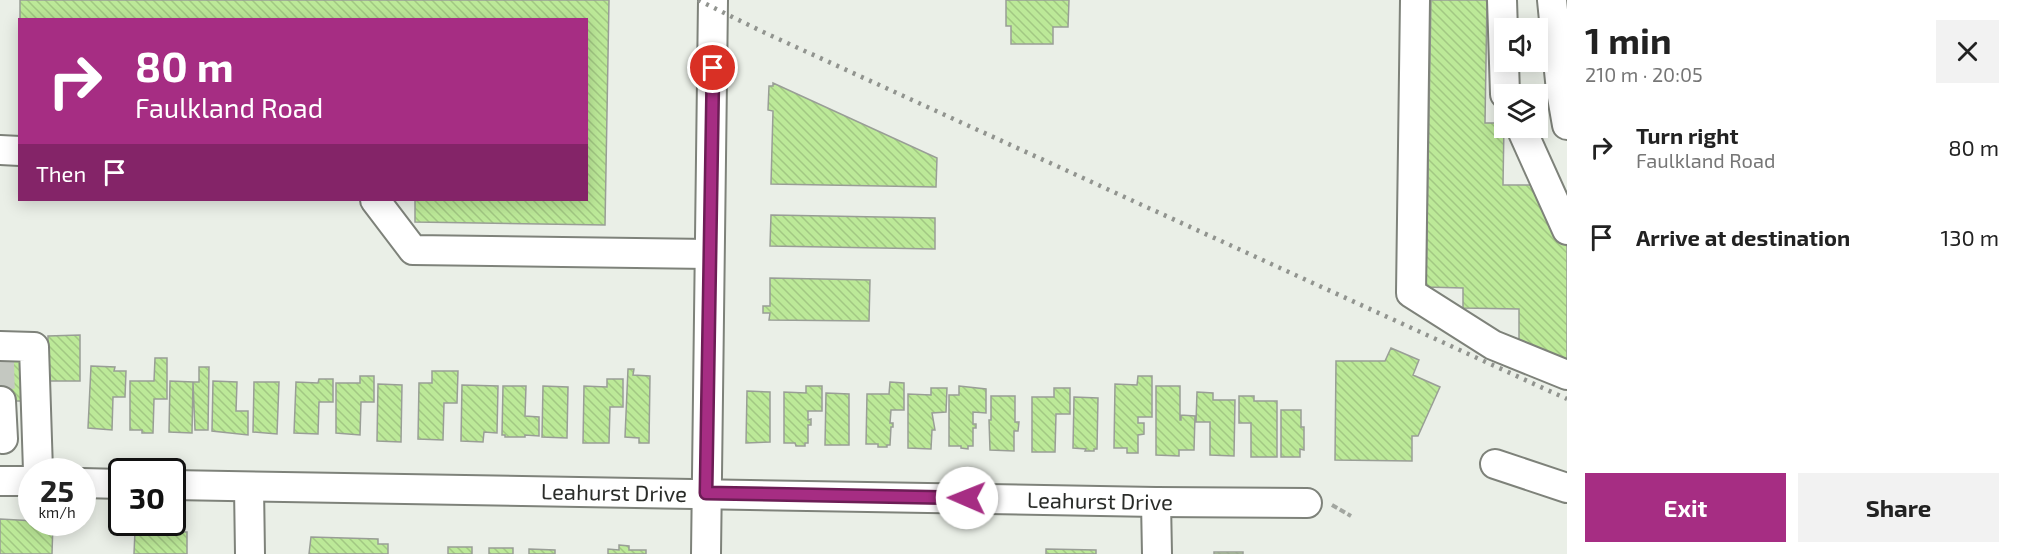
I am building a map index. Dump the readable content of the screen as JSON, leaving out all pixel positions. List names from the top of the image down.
{
  "streets": {
    "street": ["Leahurst Drive"]
  },
  "page": {
    "heading": ["1 min", "210 m · 20:05"],
    "turn": ["80 m", "Faulkland Road"],
    "list": [
      {
        "name": "Turn right",
        "note": "Faulkland Road",
        "value": "80 m"
      },
      {
        "name": "Arrive at destination",
        "value": "130 m"
      }
    ],
    "then": "Then",
    "speed": "25 km/h",
    "limit": "30",
    "buttons": ["Exit", "Share"]
  }
}
